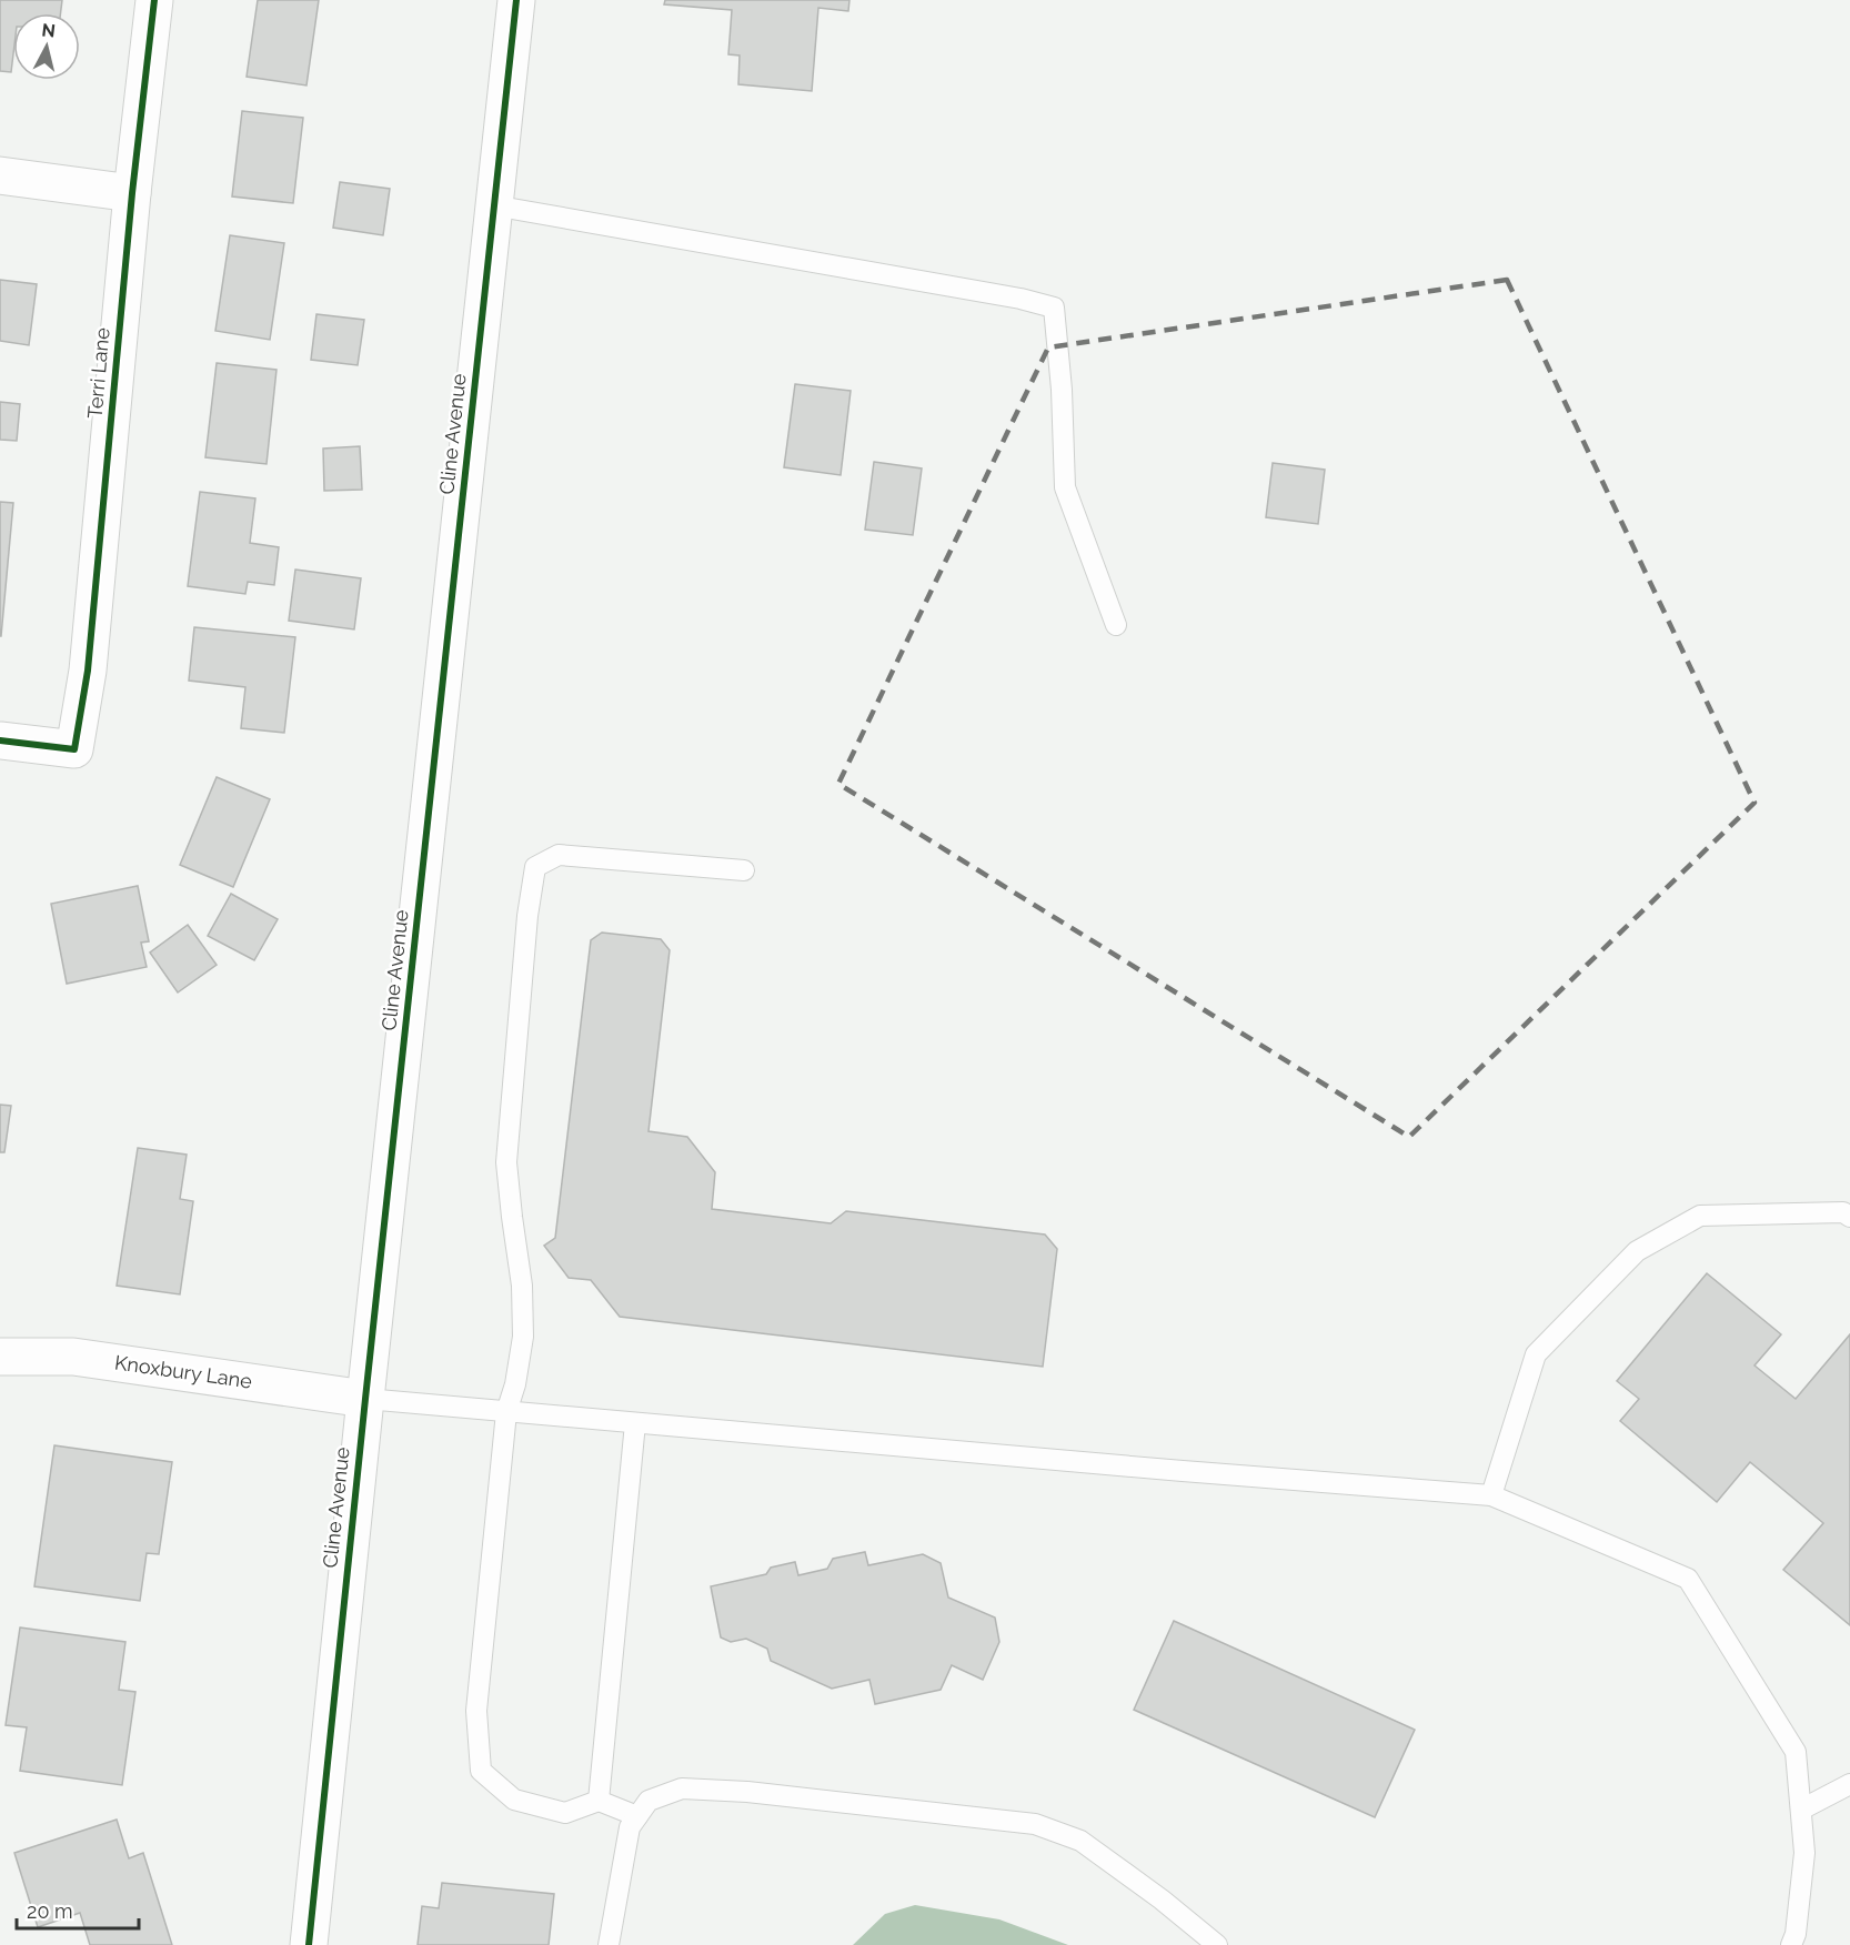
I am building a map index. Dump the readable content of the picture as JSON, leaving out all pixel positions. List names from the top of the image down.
{
  "streets": {
    "street": ["Terri Lane", "Cline Avenue", "Knoxbury Lane"]
  },
  "crossings": [
    ["Cline Avenue", "Knoxbury Lane"]
  ],
  "scale_bar": "20 m",
  "north": "top"
}
